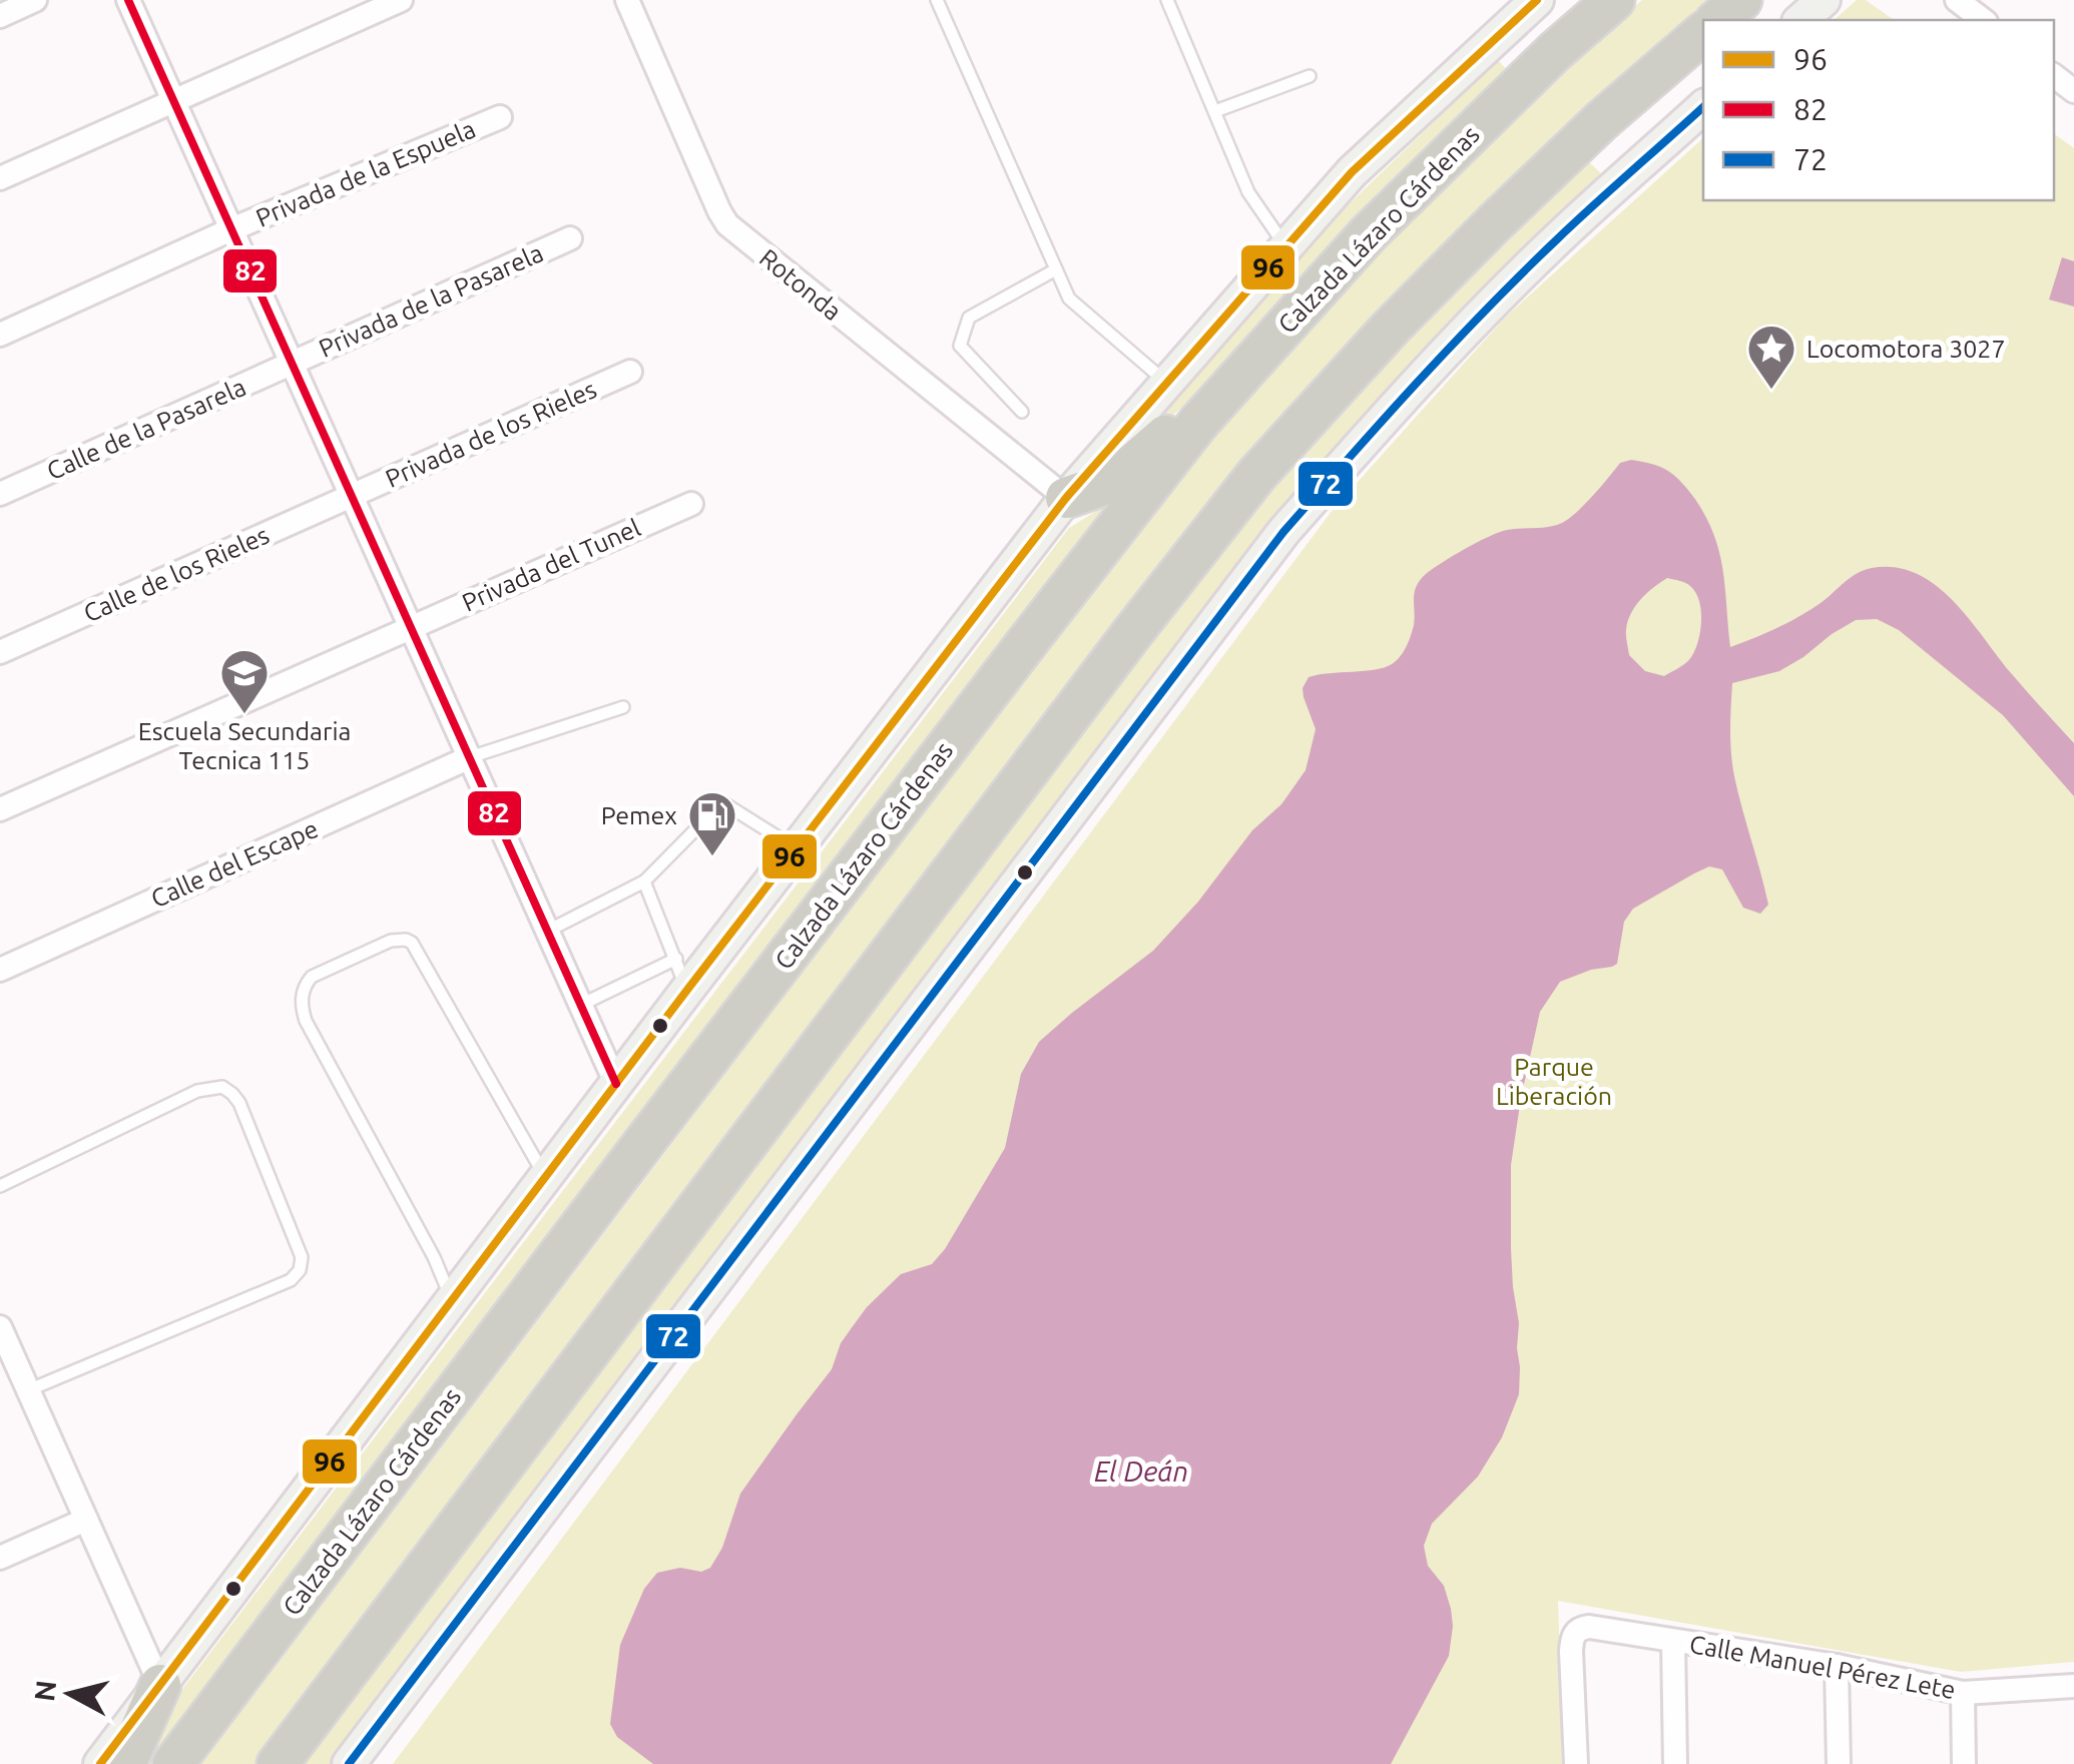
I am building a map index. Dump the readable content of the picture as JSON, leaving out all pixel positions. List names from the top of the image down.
{
  "streets": {
    "highway": ["Calzada Lázaro Cárdenas"],
    "street": [
      "Privada de la Espuela",
      "Rotonda",
      "Privada de la Pasarela",
      "Calle de la Pasarela",
      "Privada de los Rieles",
      "Privada del Tunel",
      "Calle de los Rieles",
      "Calle del Escape",
      "Calle Manuel Pérez Lete"
    ]
  },
  "crossings": [
    ["Calzada Lázaro Cárdenas", "Rotonda"],
    ["Privada de la Pasarela", "Calle de la Pasarela"],
    ["Privada de los Rieles", "Calle de los Rieles"]
  ],
  "water": ["El Deán"],
  "parks": ["Parque Liberación"],
  "places": {
    "place": ["Locomotora 3027"],
    "school or university": ["Escuela Secundaria Tecnica 115"],
    "fuel station": ["Pemex"]
  },
  "lines": ["transit line 96", "transit line 82", "transit line 72"],
  "legend": ["96", "82", "72"],
  "north": "left"
}
